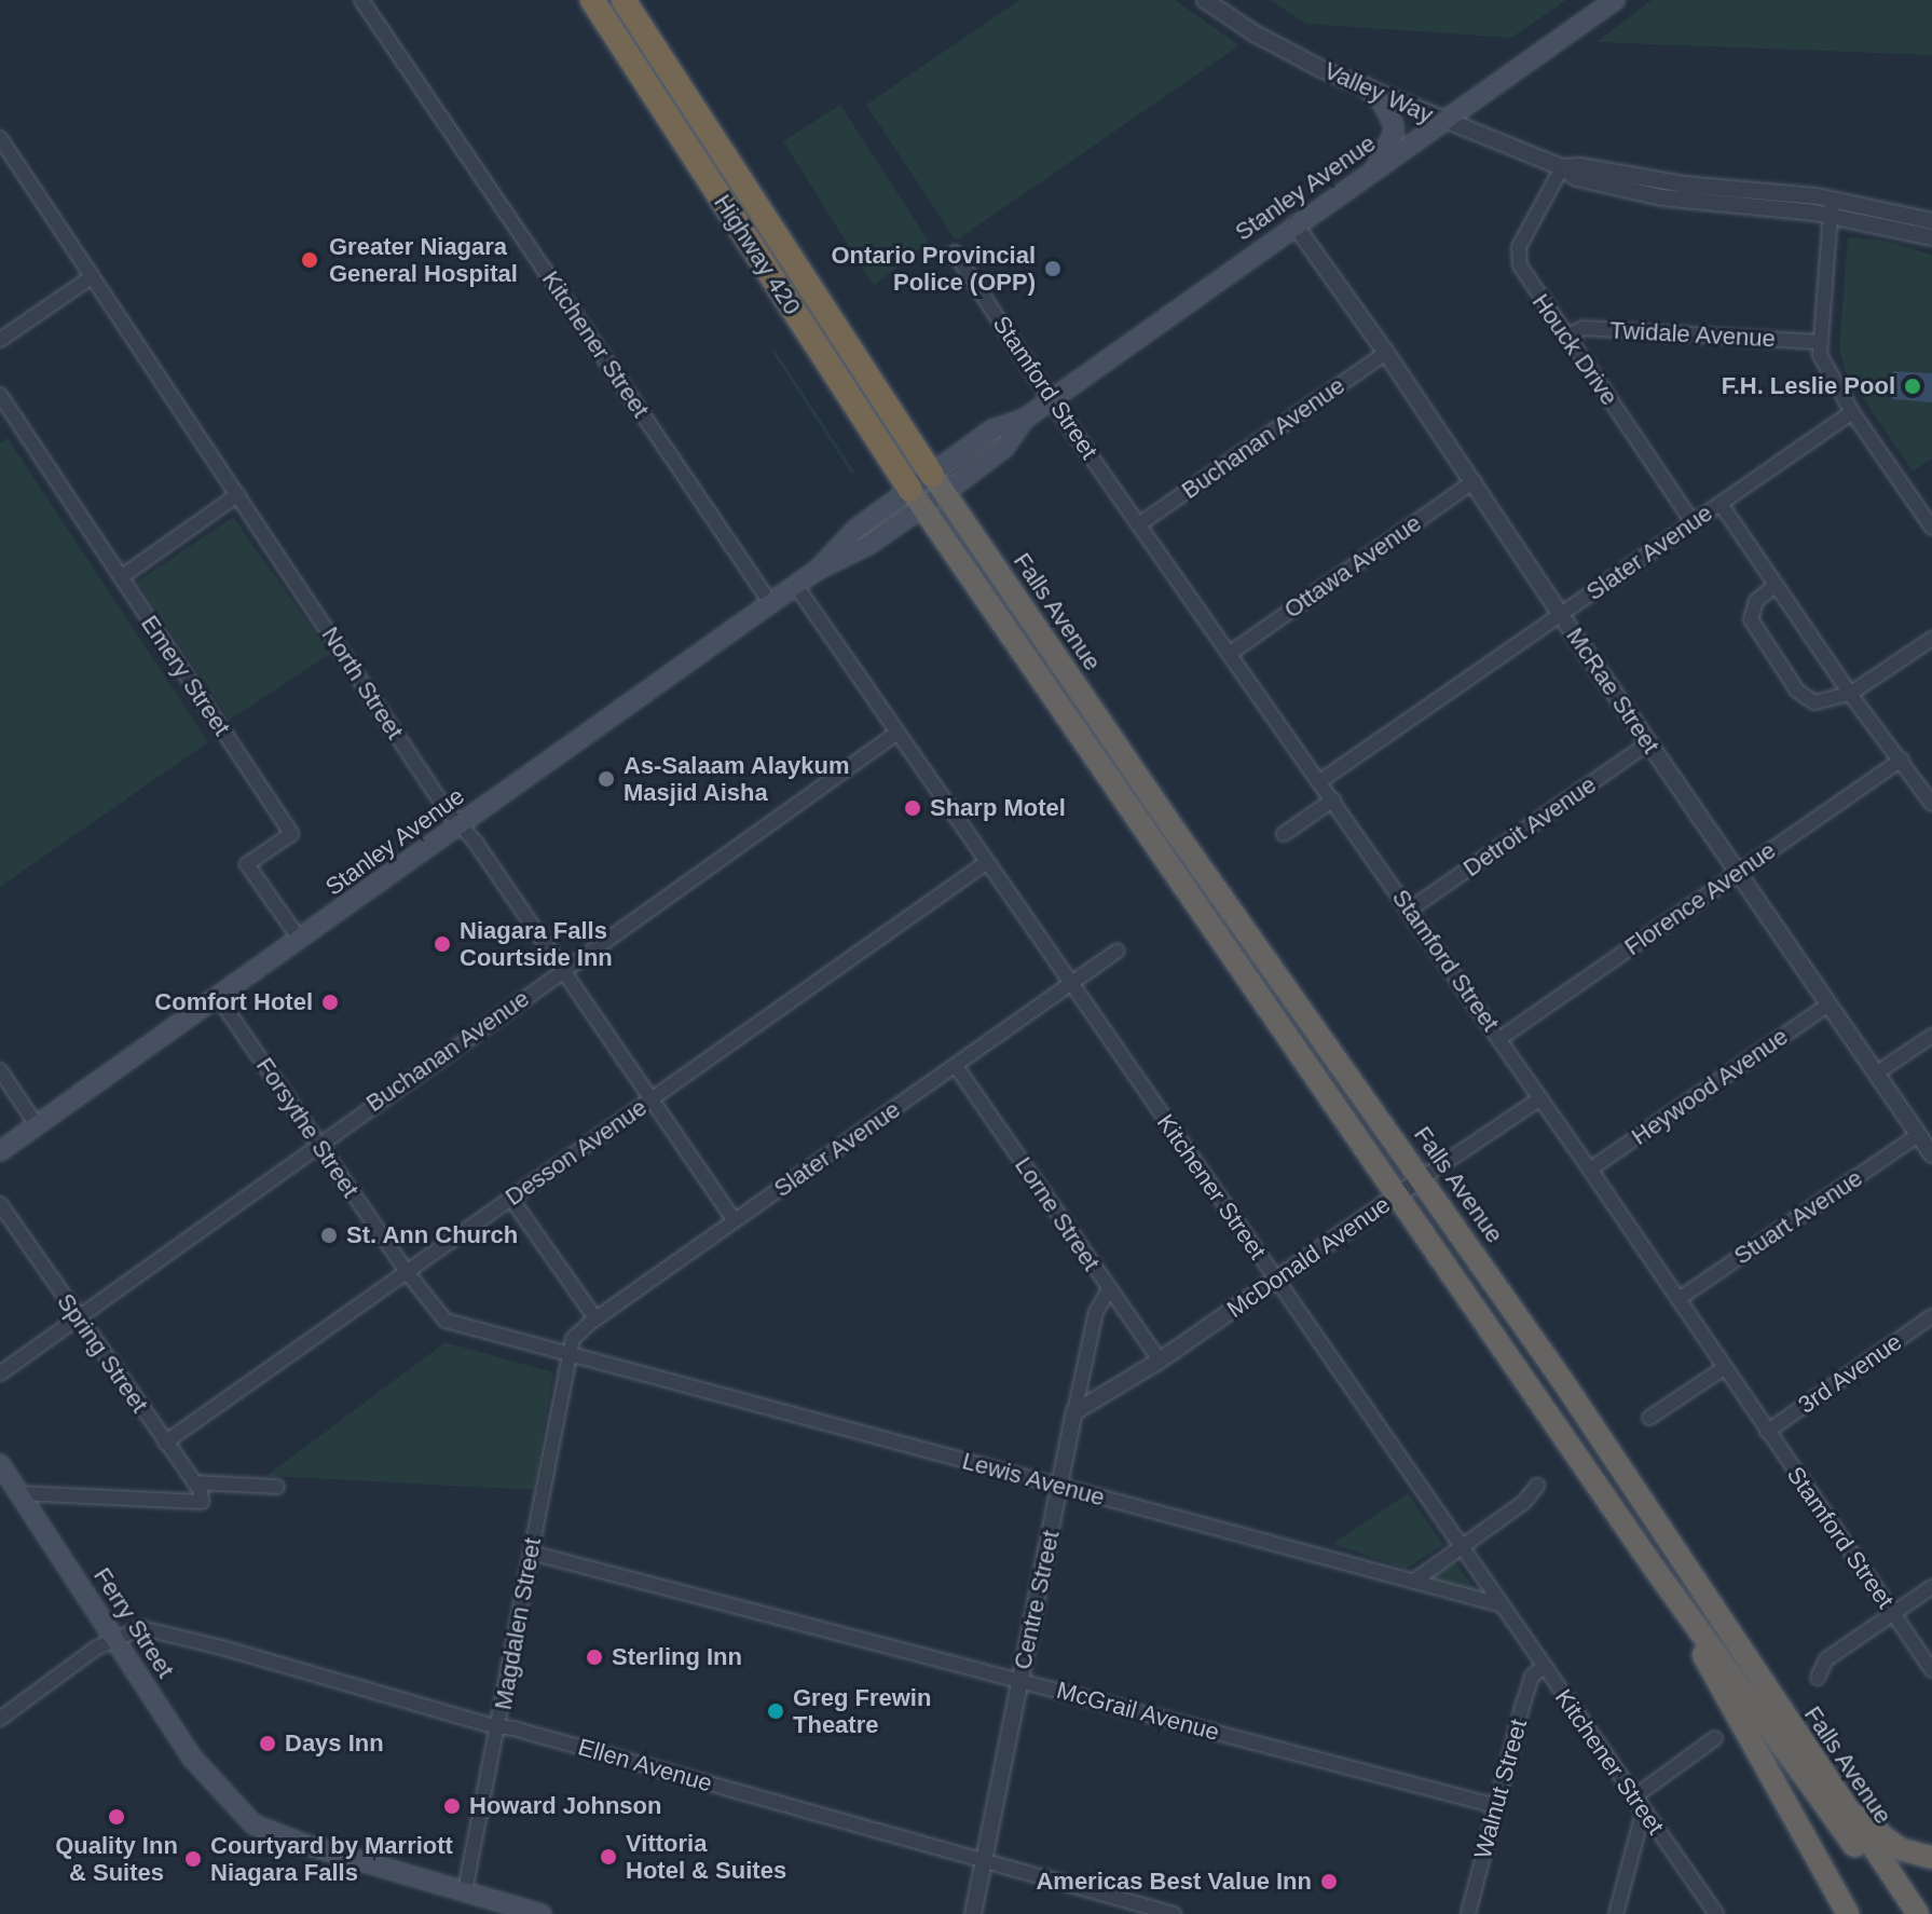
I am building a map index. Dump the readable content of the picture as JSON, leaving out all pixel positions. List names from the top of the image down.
{
  "streets": {
    "highway": ["Highway 420", "Falls Avenue"],
    "main road": ["Stanley Avenue", "Ferry Street"],
    "street": [
      "Valley Way",
      "Twidale Avenue",
      "Kitchener Street",
      "Houck Drive",
      "Stamford Street",
      "Buchanan Avenue",
      "Slater Avenue",
      "Ottawa Avenue",
      "Emery Street",
      "North Street",
      "McRae Street",
      "Detroit Avenue",
      "Florence Avenue",
      "Heywood Avenue",
      "Forsythe Street",
      "Desson Avenue",
      "Lorne Street",
      "Stuart Avenue",
      "McDonald Avenue",
      "Spring Street",
      "3rd Avenue",
      "Lewis Avenue",
      "Centre Street",
      "Magdalen Street",
      "McGrail Avenue",
      "Ellen Avenue",
      "Walnut Street"
    ]
  },
  "crossings": [
    ["Valley Way", "Stanley Avenue"],
    ["Valley Way", "Houck Drive"],
    ["Stanley Avenue", "Highway 420"],
    ["Stanley Avenue", "Kitchener Street"],
    ["Stanley Avenue", "Stamford Street"],
    ["Stanley Avenue", "Falls Avenue"],
    ["Stanley Avenue", "Emery Street"],
    ["Stanley Avenue", "North Street"],
    ["Stanley Avenue", "McRae Street"],
    ["Stanley Avenue", "Forsythe Street"],
    ["Highway 420", "Falls Avenue"],
    ["Twidale Avenue", "Houck Drive"],
    ["Kitchener Street", "Buchanan Avenue"],
    ["Kitchener Street", "Slater Avenue"],
    ["Kitchener Street", "Desson Avenue"],
    ["Kitchener Street", "McDonald Avenue"],
    ["Kitchener Street", "Lewis Avenue"],
    ["Kitchener Street", "Walnut Street"],
    ["Houck Drive", "Slater Avenue"],
    ["Stamford Street", "Buchanan Avenue"],
    ["Stamford Street", "Slater Avenue"],
    ["Stamford Street", "Ottawa Avenue"],
    ["Stamford Street", "Detroit Avenue"],
    ["Stamford Street", "Florence Avenue"],
    ["Stamford Street", "Heywood Avenue"],
    ["Stamford Street", "Stuart Avenue"],
    ["Stamford Street", "McDonald Avenue"],
    ["Stamford Street", "3rd Avenue"],
    ["Buchanan Avenue", "North Street"],
    ["Buchanan Avenue", "McRae Street"],
    ["Buchanan Avenue", "Forsythe Street"],
    ["Buchanan Avenue", "Spring Street"],
    ["Slater Avenue", "North Street"],
    ["Slater Avenue", "McRae Street"],
    ["Slater Avenue", "Forsythe Street"],
    ["Slater Avenue", "Lorne Street"],
    ["Slater Avenue", "Lewis Avenue"],
    ["Slater Avenue", "Magdalen Street"],
    ["Ottawa Avenue", "McRae Street"],
    ["Falls Avenue", "McDonald Avenue"],
    ["North Street", "Desson Avenue"],
    ["McRae Street", "Detroit Avenue"],
    ["McRae Street", "Florence Avenue"],
    ["McRae Street", "Heywood Avenue"],
    ["McRae Street", "Stuart Avenue"],
    ["Forsythe Street", "Desson Avenue"],
    ["Forsythe Street", "Lewis Avenue"],
    ["Forsythe Street", "Magdalen Street"],
    ["Desson Avenue", "Spring Street"],
    ["Lorne Street", "McDonald Avenue"],
    ["Lorne Street", "Centre Street"],
    ["McDonald Avenue", "Centre Street"],
    ["Spring Street", "Ferry Street"],
    ["Lewis Avenue", "Centre Street"],
    ["Lewis Avenue", "Magdalen Street"],
    ["Centre Street", "McGrail Avenue"],
    ["Centre Street", "Ellen Avenue"],
    ["Ferry Street", "Magdalen Street"],
    ["Ferry Street", "Ellen Avenue"],
    ["Magdalen Street", "McGrail Avenue"],
    ["Magdalen Street", "Ellen Avenue"],
    ["McGrail Avenue", "Walnut Street"]
  ],
  "places": [
    "Greater Niagara General Hospital",
    "Ontario Provincial Police (OPP)",
    "F.H. Leslie Pool",
    "As-Salaam Alaykum Masjid Aisha",
    "Sharp Motel",
    "Niagara Falls Courtside Inn",
    "Comfort Hotel",
    "St. Ann Church",
    "Sterling Inn",
    "Greg Frewin Theatre",
    "Days Inn",
    "Howard Johnson",
    "Quality Inn & Suites",
    "Vittoria Hotel & Suites",
    "Courtyard by Marriott Niagara Falls",
    "Americas Best Value Inn"
  ]
}
